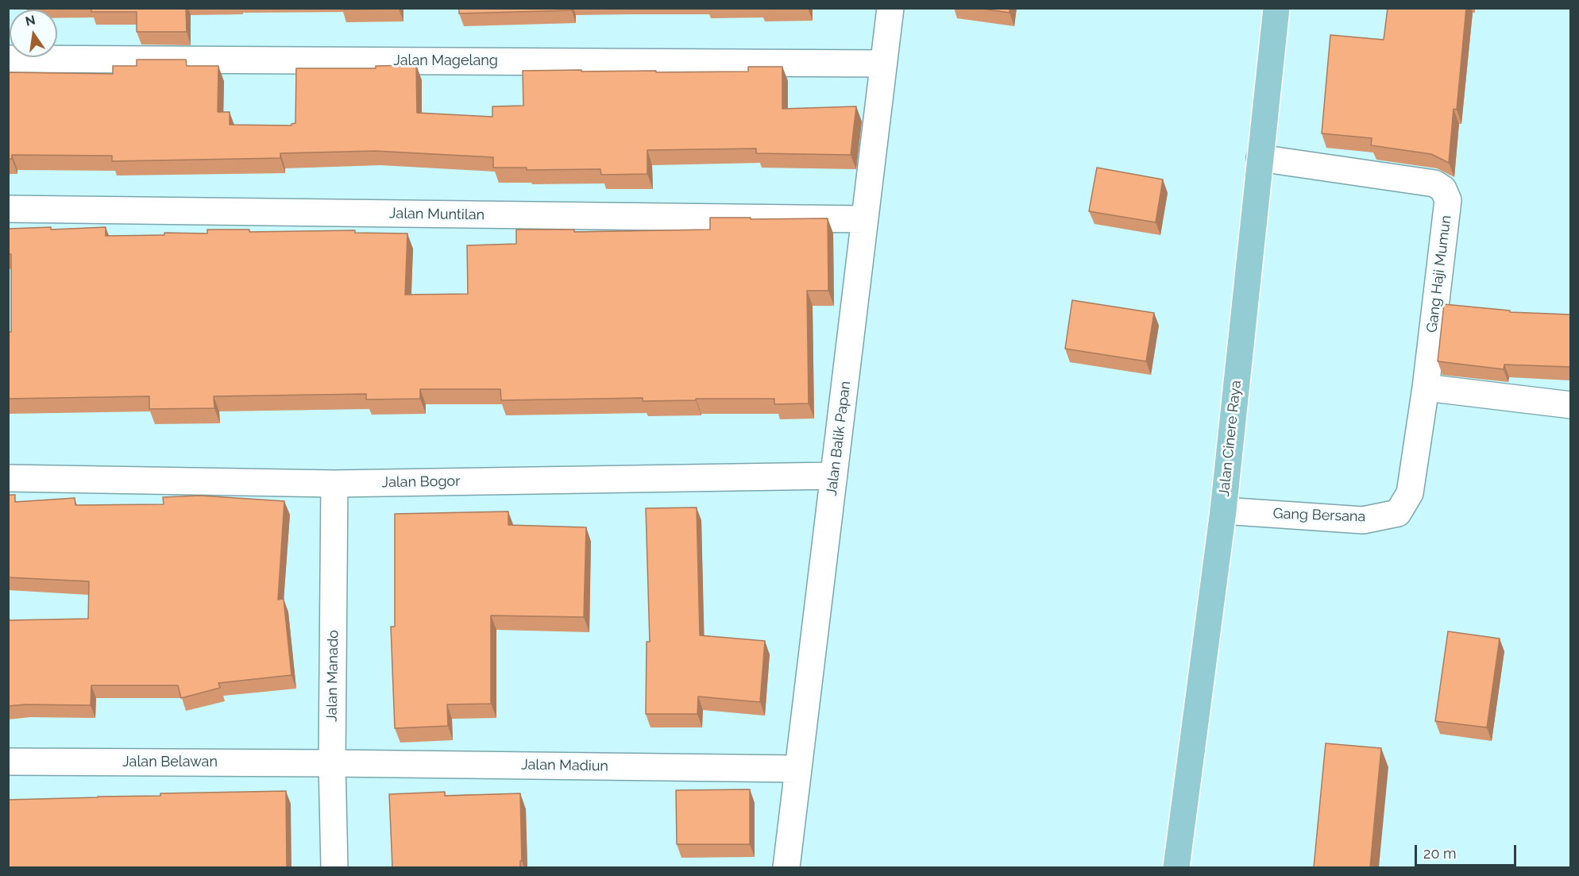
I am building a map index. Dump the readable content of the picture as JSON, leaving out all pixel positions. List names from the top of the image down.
{
  "streets": {
    "main road": ["Jalan Cinere Raya"],
    "street": [
      "Jalan Magelang",
      "Jalan Muntilan",
      "Gang Haji Mumun",
      "Jalan Balik Papan",
      "Jalan Bogor",
      "Gang Bersana",
      "Jalan Manado",
      "Jalan Belawan",
      "Jalan Madiun"
    ]
  },
  "crossings": [
    ["Jalan Magelang", "Jalan Balik Papan"],
    ["Jalan Muntilan", "Jalan Balik Papan"],
    ["Gang Haji Mumun", "Jalan Cinere Raya"],
    ["Gang Haji Mumun", "Gang Bersana"],
    ["Jalan Balik Papan", "Jalan Bogor"],
    ["Jalan Balik Papan", "Jalan Madiun"],
    ["Jalan Cinere Raya", "Gang Bersana"],
    ["Jalan Bogor", "Jalan Manado"],
    ["Jalan Manado", "Jalan Belawan"],
    ["Jalan Manado", "Jalan Madiun"],
    ["Jalan Belawan", "Jalan Madiun"]
  ],
  "scale_bar": "20 m",
  "north": "top"
}
